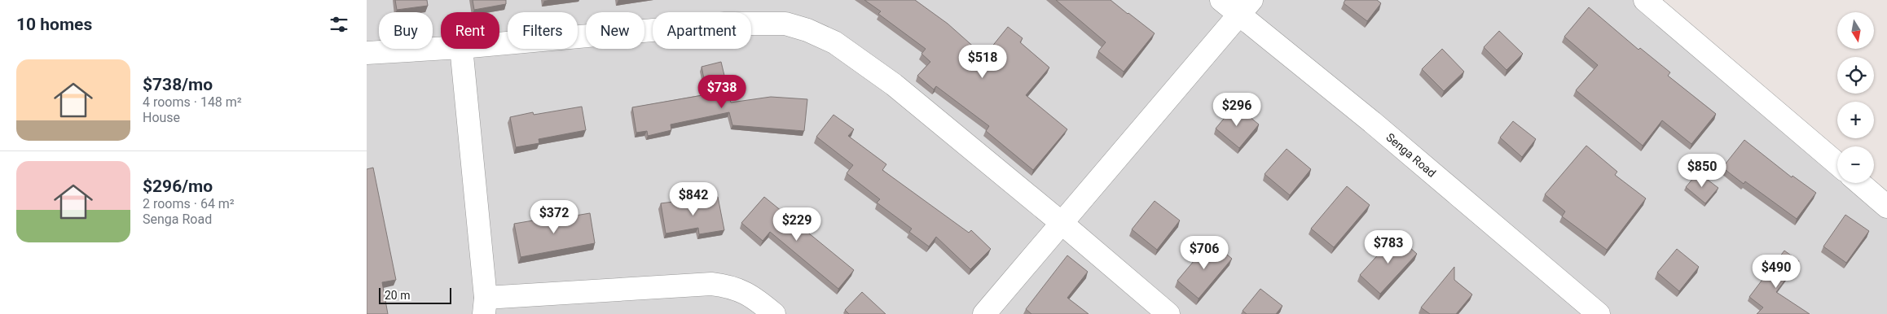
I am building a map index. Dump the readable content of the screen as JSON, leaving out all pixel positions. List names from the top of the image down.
{
  "streets": {
    "street": ["Senga Road"]
  },
  "scale_bar": "20 m",
  "north": "bottom",
  "page": {
    "heading": "10 homes",
    "map_buttons": ["+", "−"],
    "chip": [
      "Buy",
      "Rent",
      "Filters",
      "New",
      "Apartment"
    ],
    "price": [
      "$518",
      "$738",
      "$296",
      "$850",
      "$842",
      "$372",
      "$229",
      "$783",
      "$706",
      "$490"
    ],
    "list": [
      {
        "name": "$738/mo",
        "note": "4 rooms · 148 m² · House"
      },
      {
        "name": "$296/mo",
        "note": "2 rooms · 64 m² · Senga Road"
      }
    ],
    "scale": "20 m"
  }
}
